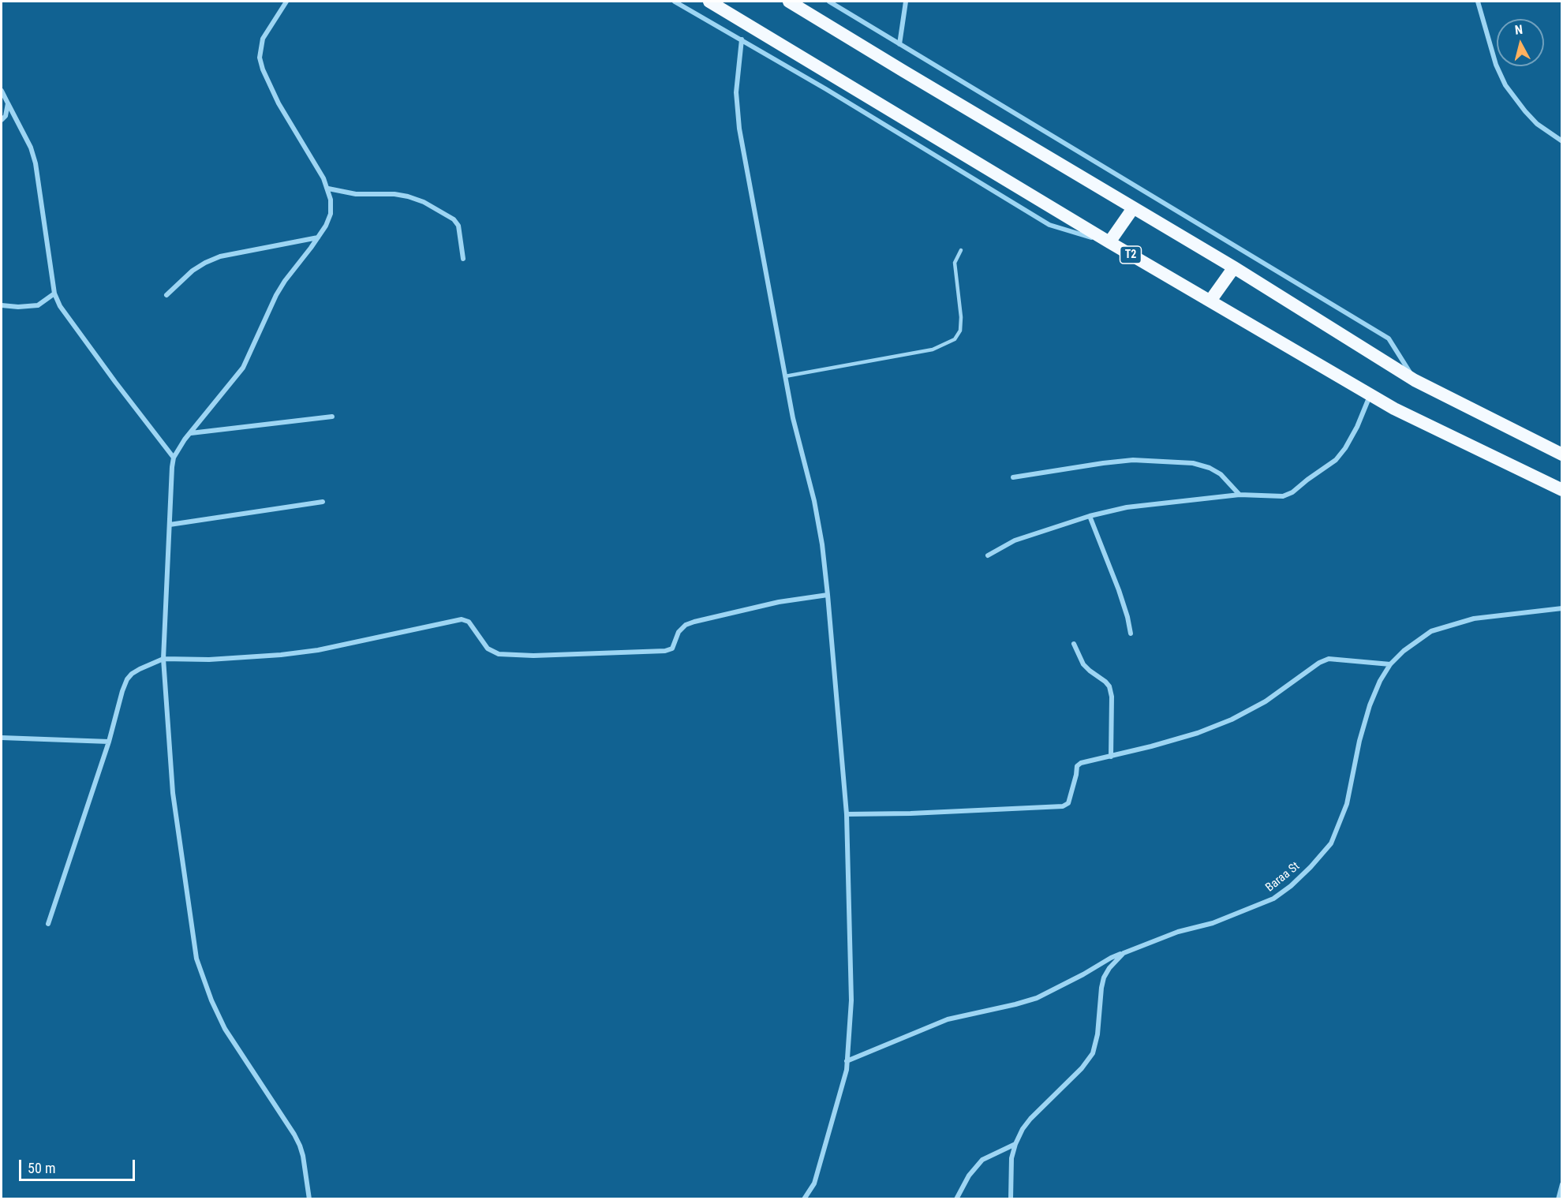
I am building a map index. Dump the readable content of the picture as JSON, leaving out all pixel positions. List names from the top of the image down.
{
  "streets": {
    "highway": ["T2"],
    "street": ["Baraa St"]
  },
  "scale_bar": "50 m",
  "north": "top"
}
